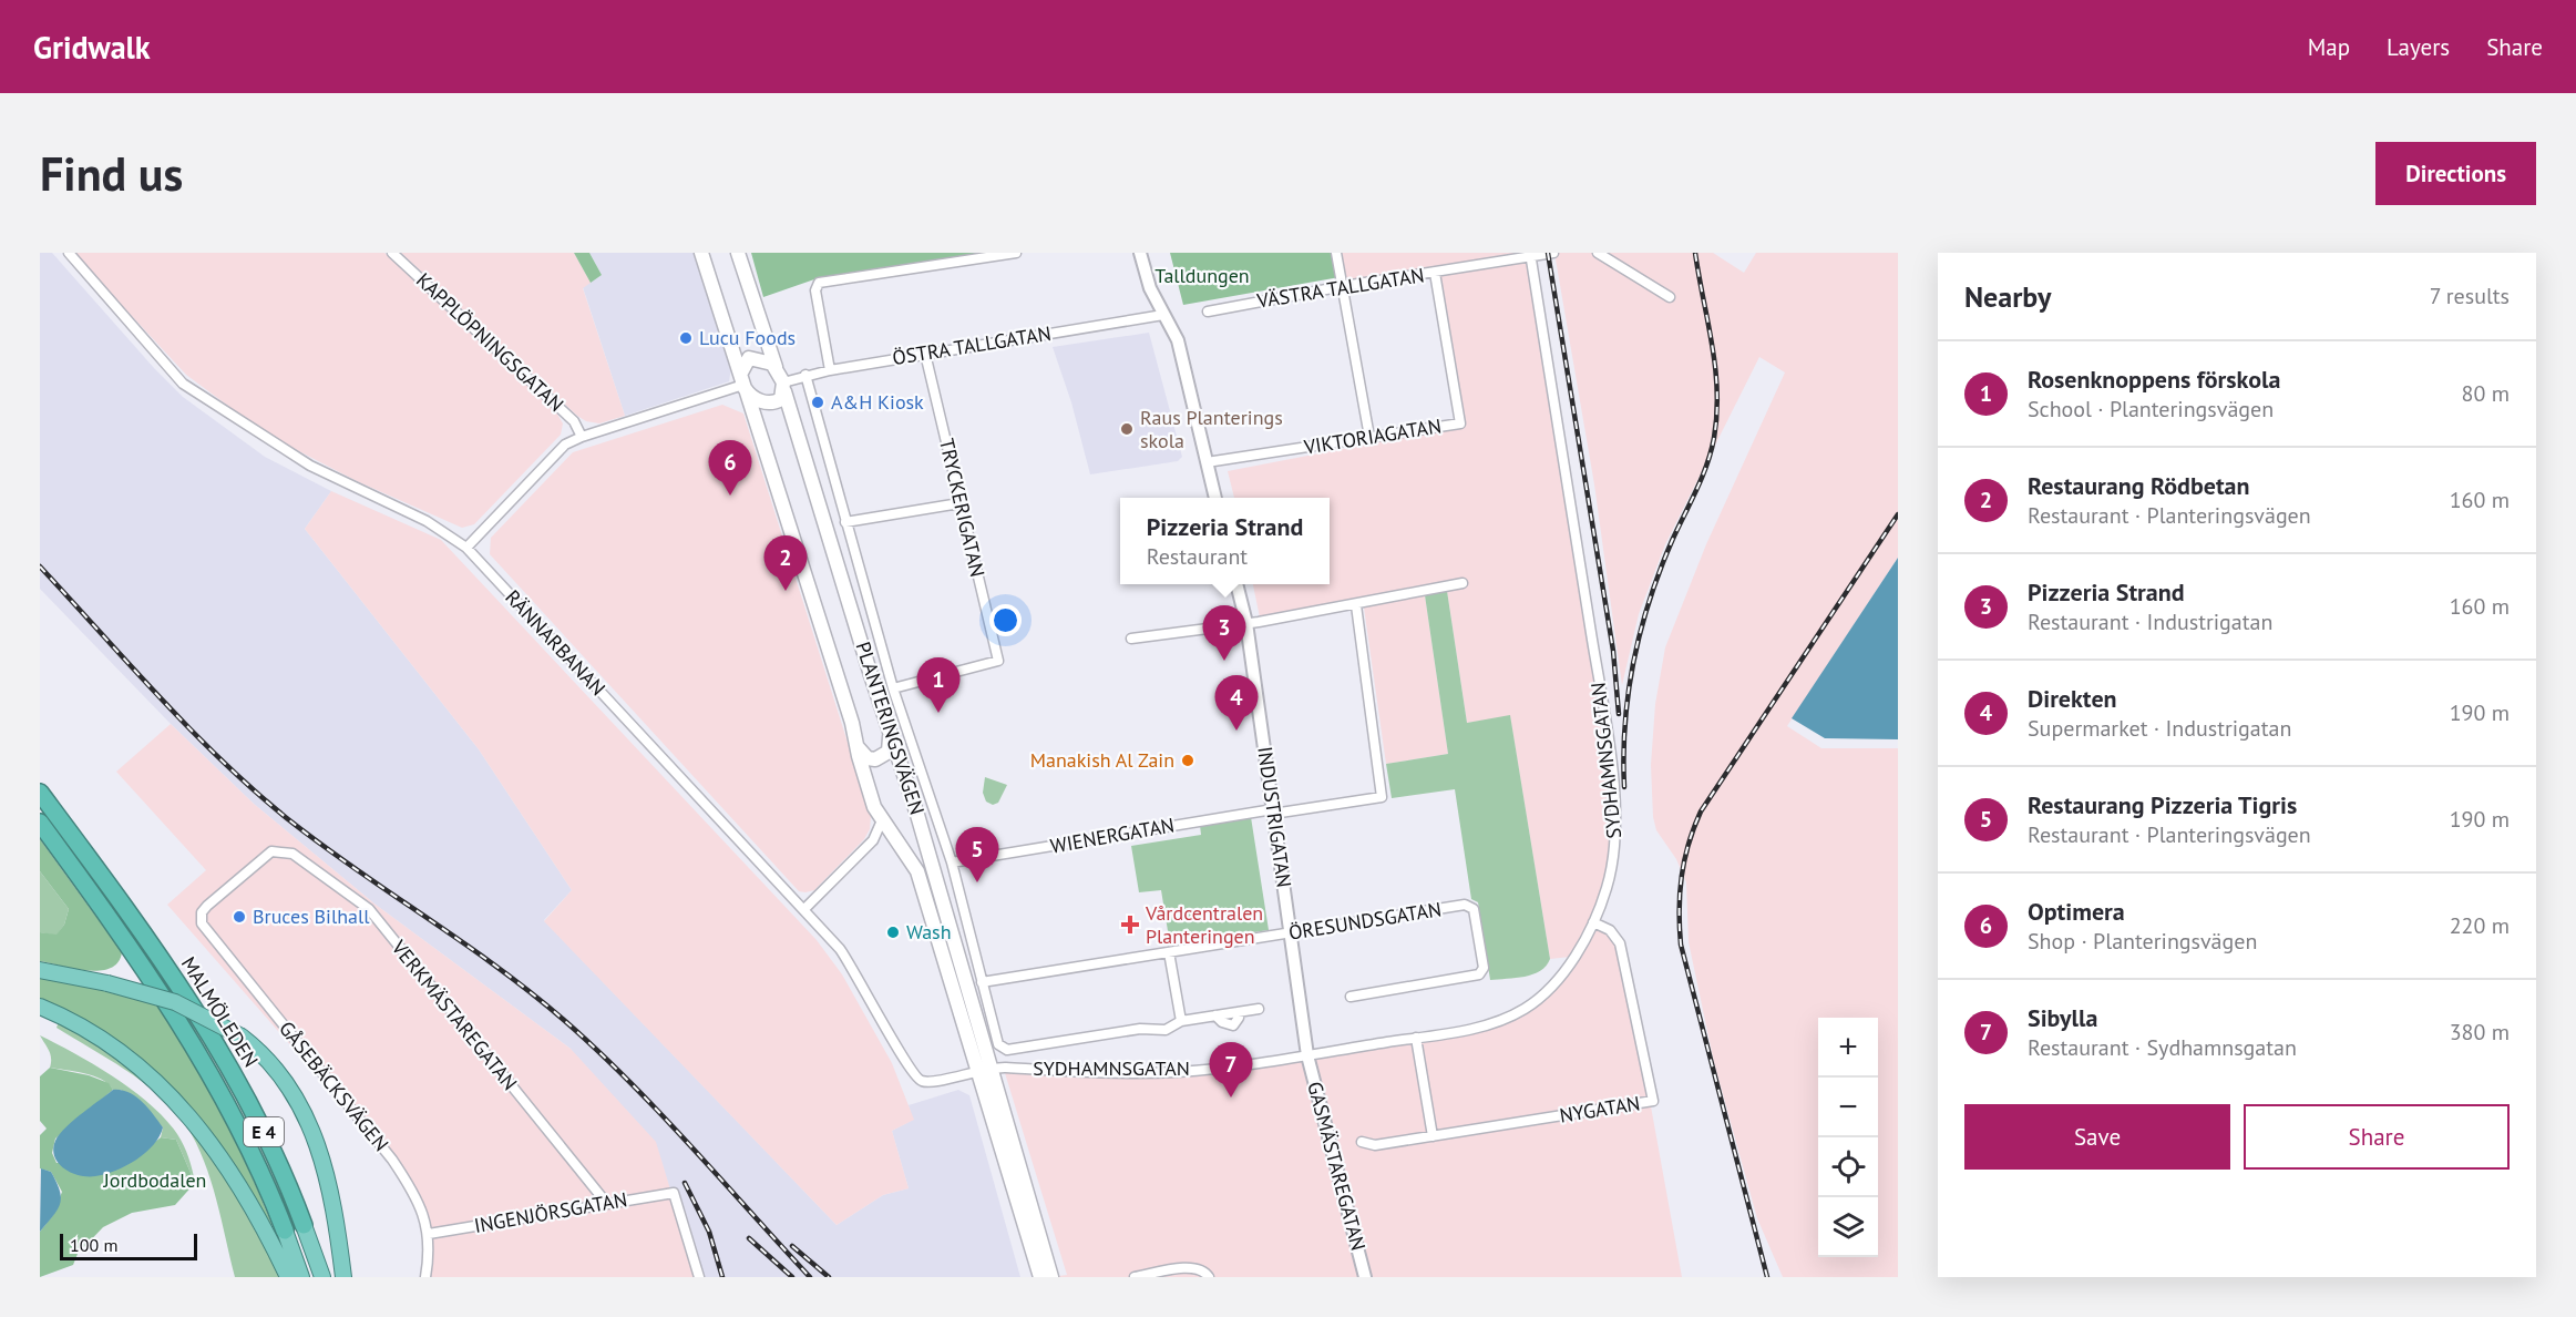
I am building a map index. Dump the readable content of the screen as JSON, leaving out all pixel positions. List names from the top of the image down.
{
  "streets": {
    "highway": ["MALMÖLEDEN", "E 4"],
    "main road": ["PLANTERINGSVÄGEN"],
    "street": [
      "VÄSTRA TALLGATAN",
      "KAPPLÖPNINGSGATAN",
      "ÖSTRA TALLGATAN",
      "VIKTORIAGATAN",
      "TRYCKERIGATAN",
      "RÄNNARBANAN",
      "SYDHAMNSGATAN",
      "INDUSTRIGATAN",
      "WIENERGATAN",
      "ÖRESUNDSGATAN",
      "VERKMÄSTAREGATAN",
      "GÅSEBÄCKSVÄGEN",
      "NYGATAN",
      "GASMÄSTAREGATAN",
      "INGENJÖRSGATAN"
    ]
  },
  "crossings": [
    ["VÄSTRA TALLGATAN", "VIKTORIAGATAN"],
    ["VÄSTRA TALLGATAN", "SYDHAMNSGATAN"],
    ["ÖSTRA TALLGATAN", "TRYCKERIGATAN"],
    ["ÖSTRA TALLGATAN", "PLANTERINGSVÄGEN"],
    ["TRYCKERIGATAN", "PLANTERINGSVÄGEN"],
    ["RÄNNARBANAN", "PLANTERINGSVÄGEN"],
    ["RÄNNARBANAN", "SYDHAMNSGATAN"],
    ["PLANTERINGSVÄGEN", "SYDHAMNSGATAN"],
    ["PLANTERINGSVÄGEN", "WIENERGATAN"],
    ["PLANTERINGSVÄGEN", "ÖRESUNDSGATAN"],
    ["SYDHAMNSGATAN", "INDUSTRIGATAN"],
    ["SYDHAMNSGATAN", "NYGATAN"],
    ["SYDHAMNSGATAN", "GASMÄSTAREGATAN"],
    ["INDUSTRIGATAN", "WIENERGATAN"],
    ["INDUSTRIGATAN", "ÖRESUNDSGATAN"],
    ["INDUSTRIGATAN", "GASMÄSTAREGATAN"],
    ["VERKMÄSTAREGATAN", "GÅSEBÄCKSVÄGEN"],
    ["VERKMÄSTAREGATAN", "INGENJÖRSGATAN"],
    ["GÅSEBÄCKSVÄGEN", "INGENJÖRSGATAN"]
  ],
  "parks": ["Talldungen", "Jordbodalen"],
  "places": {
    "other": [
      "Lucu Foods",
      "A&H Kiosk",
      "Raus Planterings skola",
      "Manakish Al Zain",
      "Bruces Bilhall",
      "Wash"
    ],
    "health": ["Vårdcentralen Planteringen"]
  },
  "scale_bar": "100 m",
  "page": {
    "header": "Gridwalk",
    "nav": ["Map", "Layers", "Share"],
    "buttons": [
      "Directions",
      ["Save", "Share"]
    ],
    "title": "Find us",
    "heading": ["Nearby", "7 results"],
    "list": [
      {
        "mark": "1",
        "name": "Rosenknoppens förskola",
        "note": "School · Planteringsvägen",
        "value": "80 m"
      },
      {
        "mark": "2",
        "name": "Restaurang Rödbetan",
        "note": "Restaurant · Planteringsvägen",
        "value": "160 m"
      },
      {
        "mark": "3",
        "name": "Pizzeria Strand",
        "note": "Restaurant · Industrigatan",
        "value": "160 m"
      },
      {
        "mark": "4",
        "name": "Direkten",
        "note": "Supermarket · Industrigatan",
        "value": "190 m"
      },
      {
        "mark": "5",
        "name": "Restaurang Pizzeria Tigris",
        "note": "Restaurant · Planteringsvägen",
        "value": "190 m"
      },
      {
        "mark": "6",
        "name": "Optimera",
        "note": "Shop · Planteringsvägen",
        "value": "220 m"
      },
      {
        "mark": "7",
        "name": "Sibylla",
        "note": "Restaurant · Sydhamnsgatan",
        "value": "380 m"
      }
    ],
    "pins": [
      "6",
      "2",
      "3",
      "1",
      "4",
      "5",
      "7"
    ],
    "popup": ["Pizzeria Strand", "Restaurant"],
    "map_buttons": ["+", "−"],
    "scale": "100 m"
  }
}
